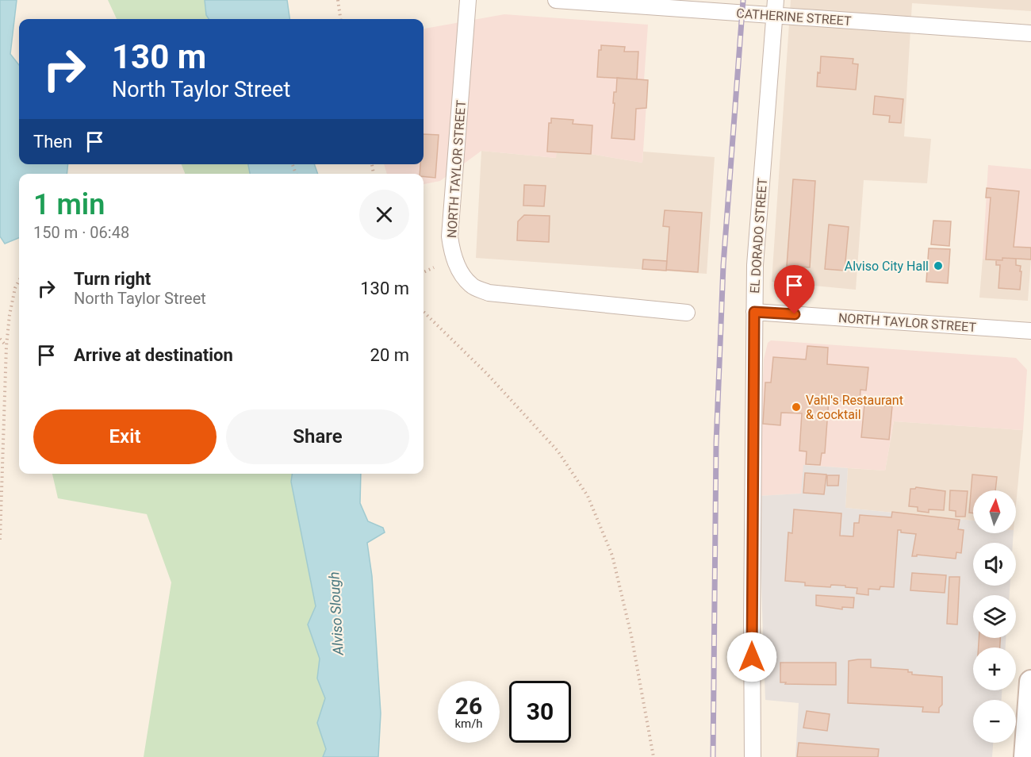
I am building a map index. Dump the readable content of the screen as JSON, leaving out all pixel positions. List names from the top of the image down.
{
  "streets": {
    "street": ["CATHERINE STREET", "NORTH TAYLOR STREET", "EL DORADO STREET"]
  },
  "crossings": [
    ["CATHERINE STREET", "EL DORADO STREET"],
    ["NORTH TAYLOR STREET", "EL DORADO STREET"]
  ],
  "water": ["Alviso Slough"],
  "places": ["Alviso City Hall", "Vahl's Restaurant & cocktail"],
  "north": "top",
  "page": {
    "turn": ["130 m", "North Taylor Street"],
    "then": "Then",
    "heading": ["1 min", "150 m · 06:48"],
    "list": [
      {
        "name": "Turn right",
        "note": "North Taylor Street",
        "value": "130 m"
      },
      {
        "name": "Arrive at destination",
        "value": "20 m"
      }
    ],
    "buttons": ["Exit", "Share"],
    "map_buttons": ["+", "−"],
    "speed": "26 km/h",
    "limit": "30"
  }
}
